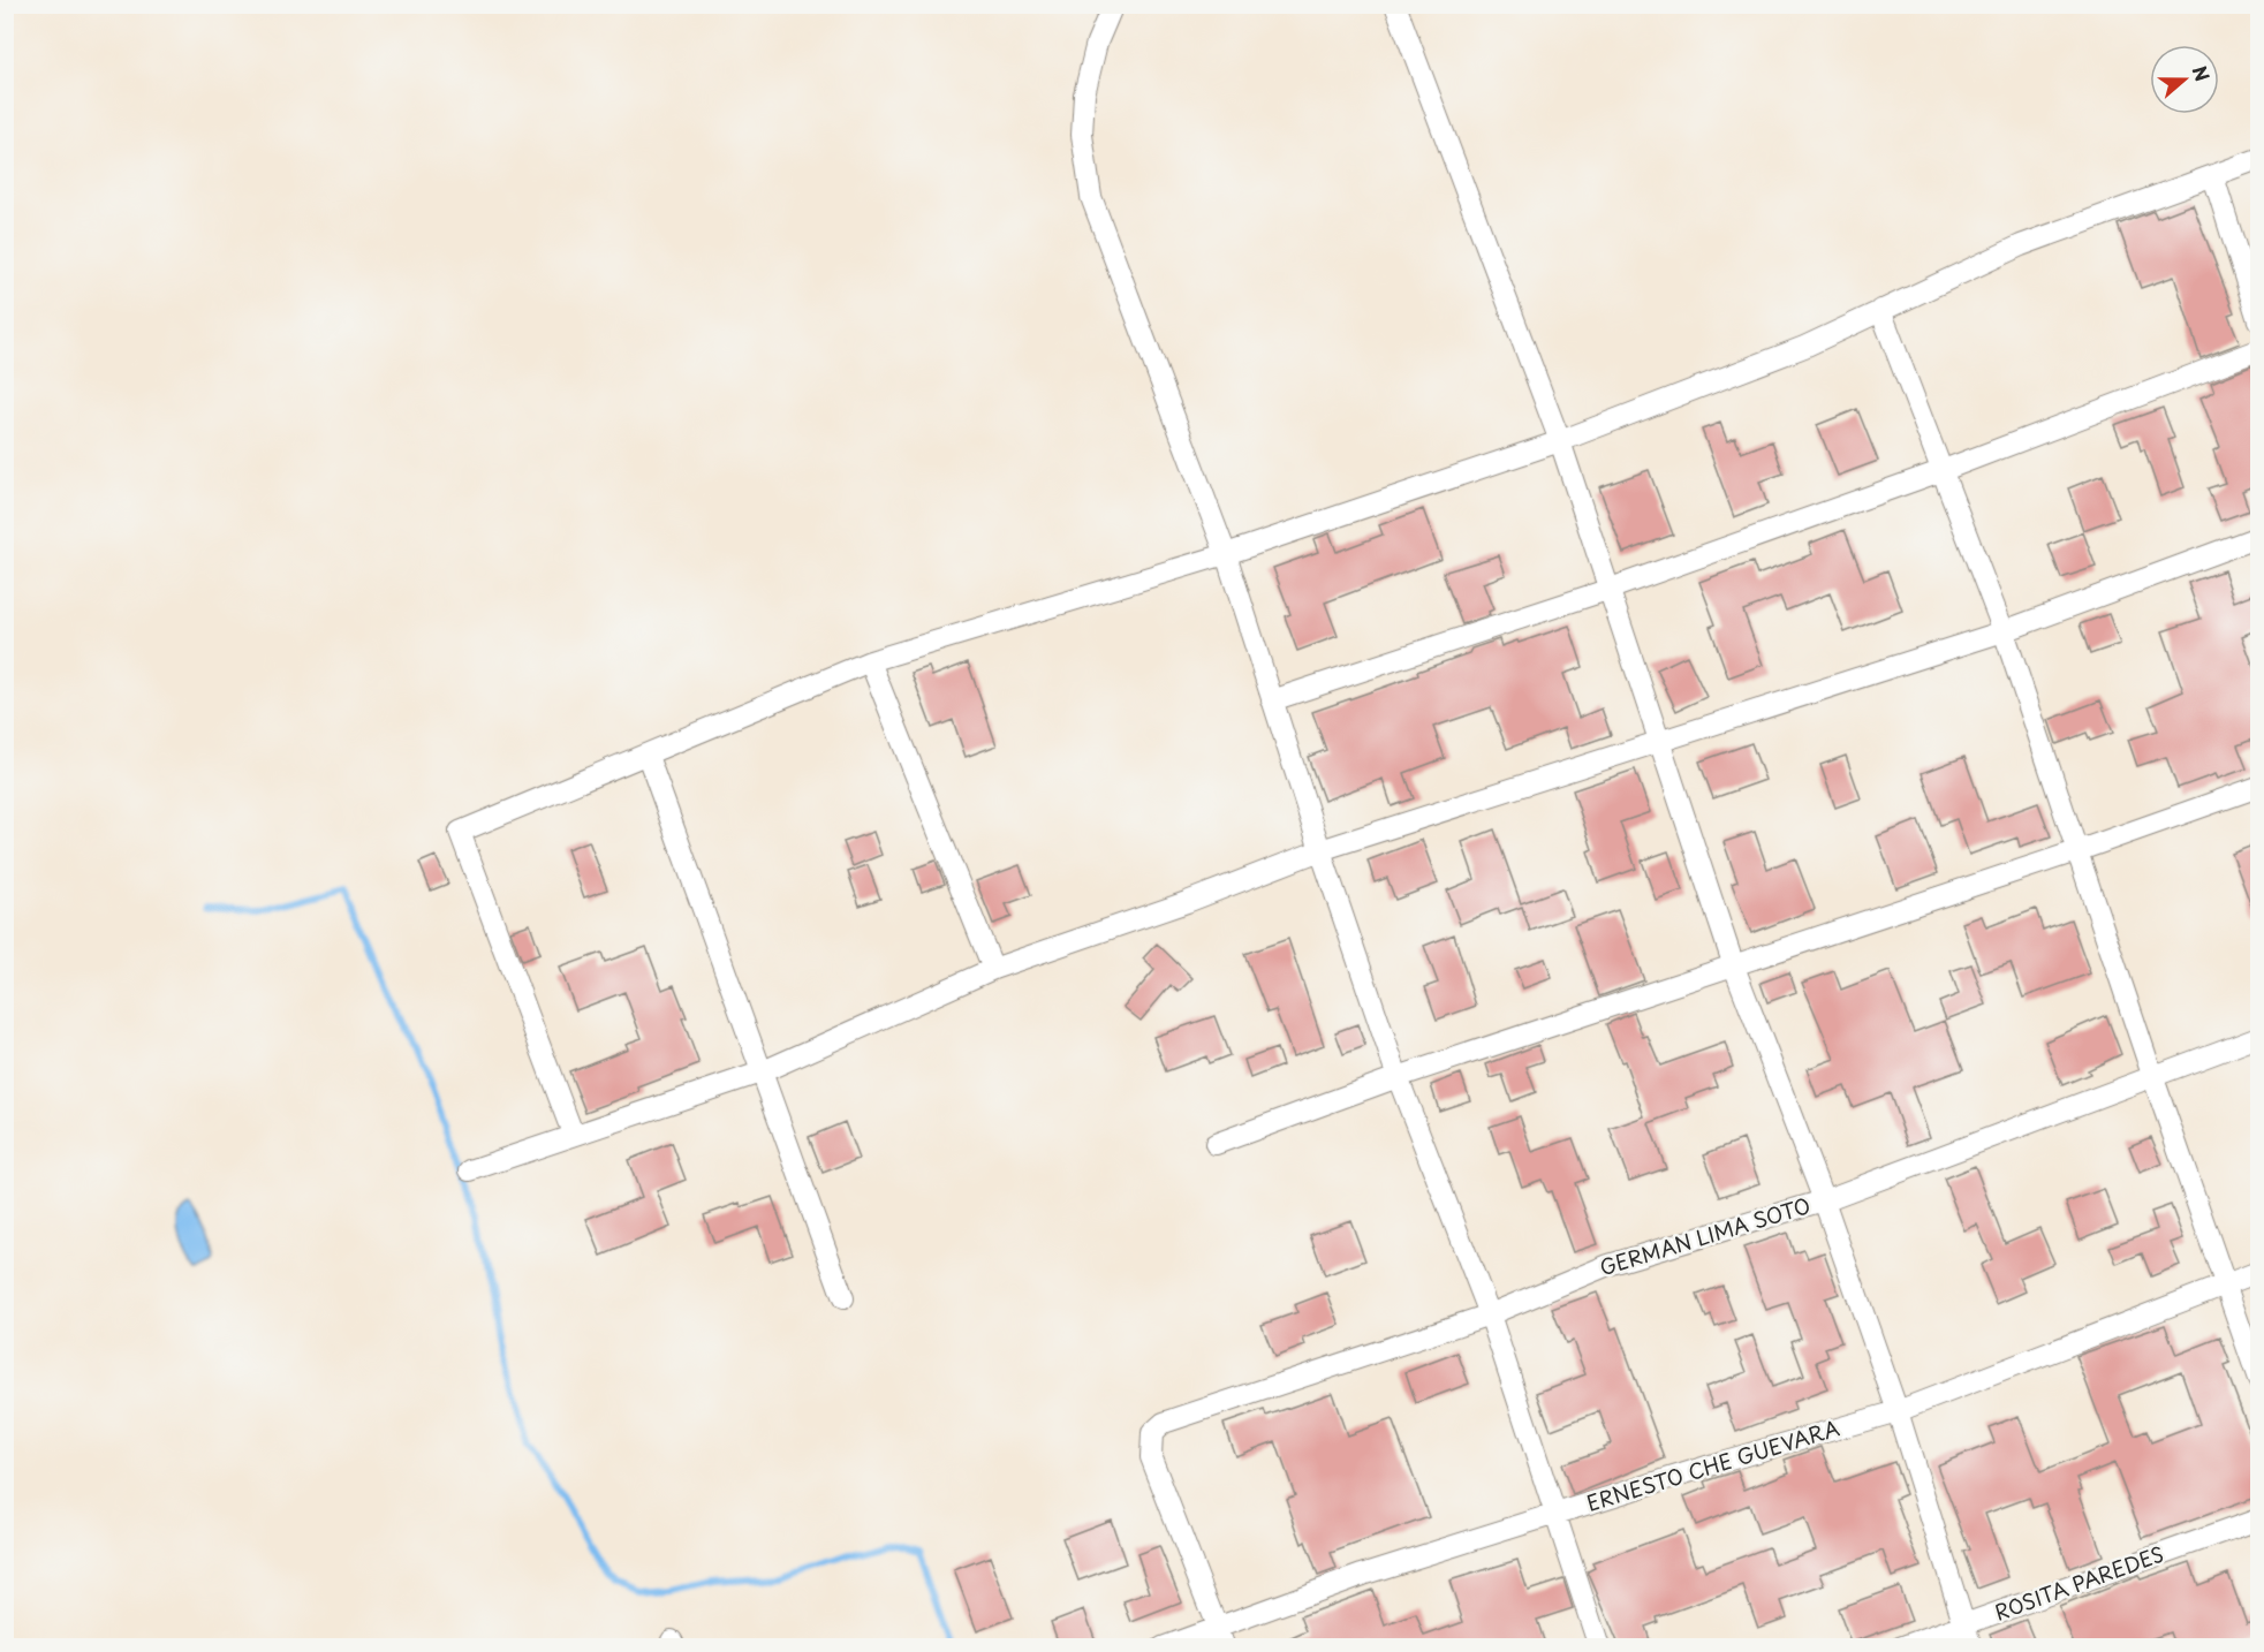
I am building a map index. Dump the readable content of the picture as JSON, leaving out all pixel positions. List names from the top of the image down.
{
  "streets": {
    "street": ["GERMAN LIMA SOTO", "ERNESTO CHE GUEVARA", "ROSITA PAREDES"]
  },
  "crossings": [
    ["GERMAN LIMA SOTO", "ERNESTO CHE GUEVARA"]
  ],
  "north": "right"
}
